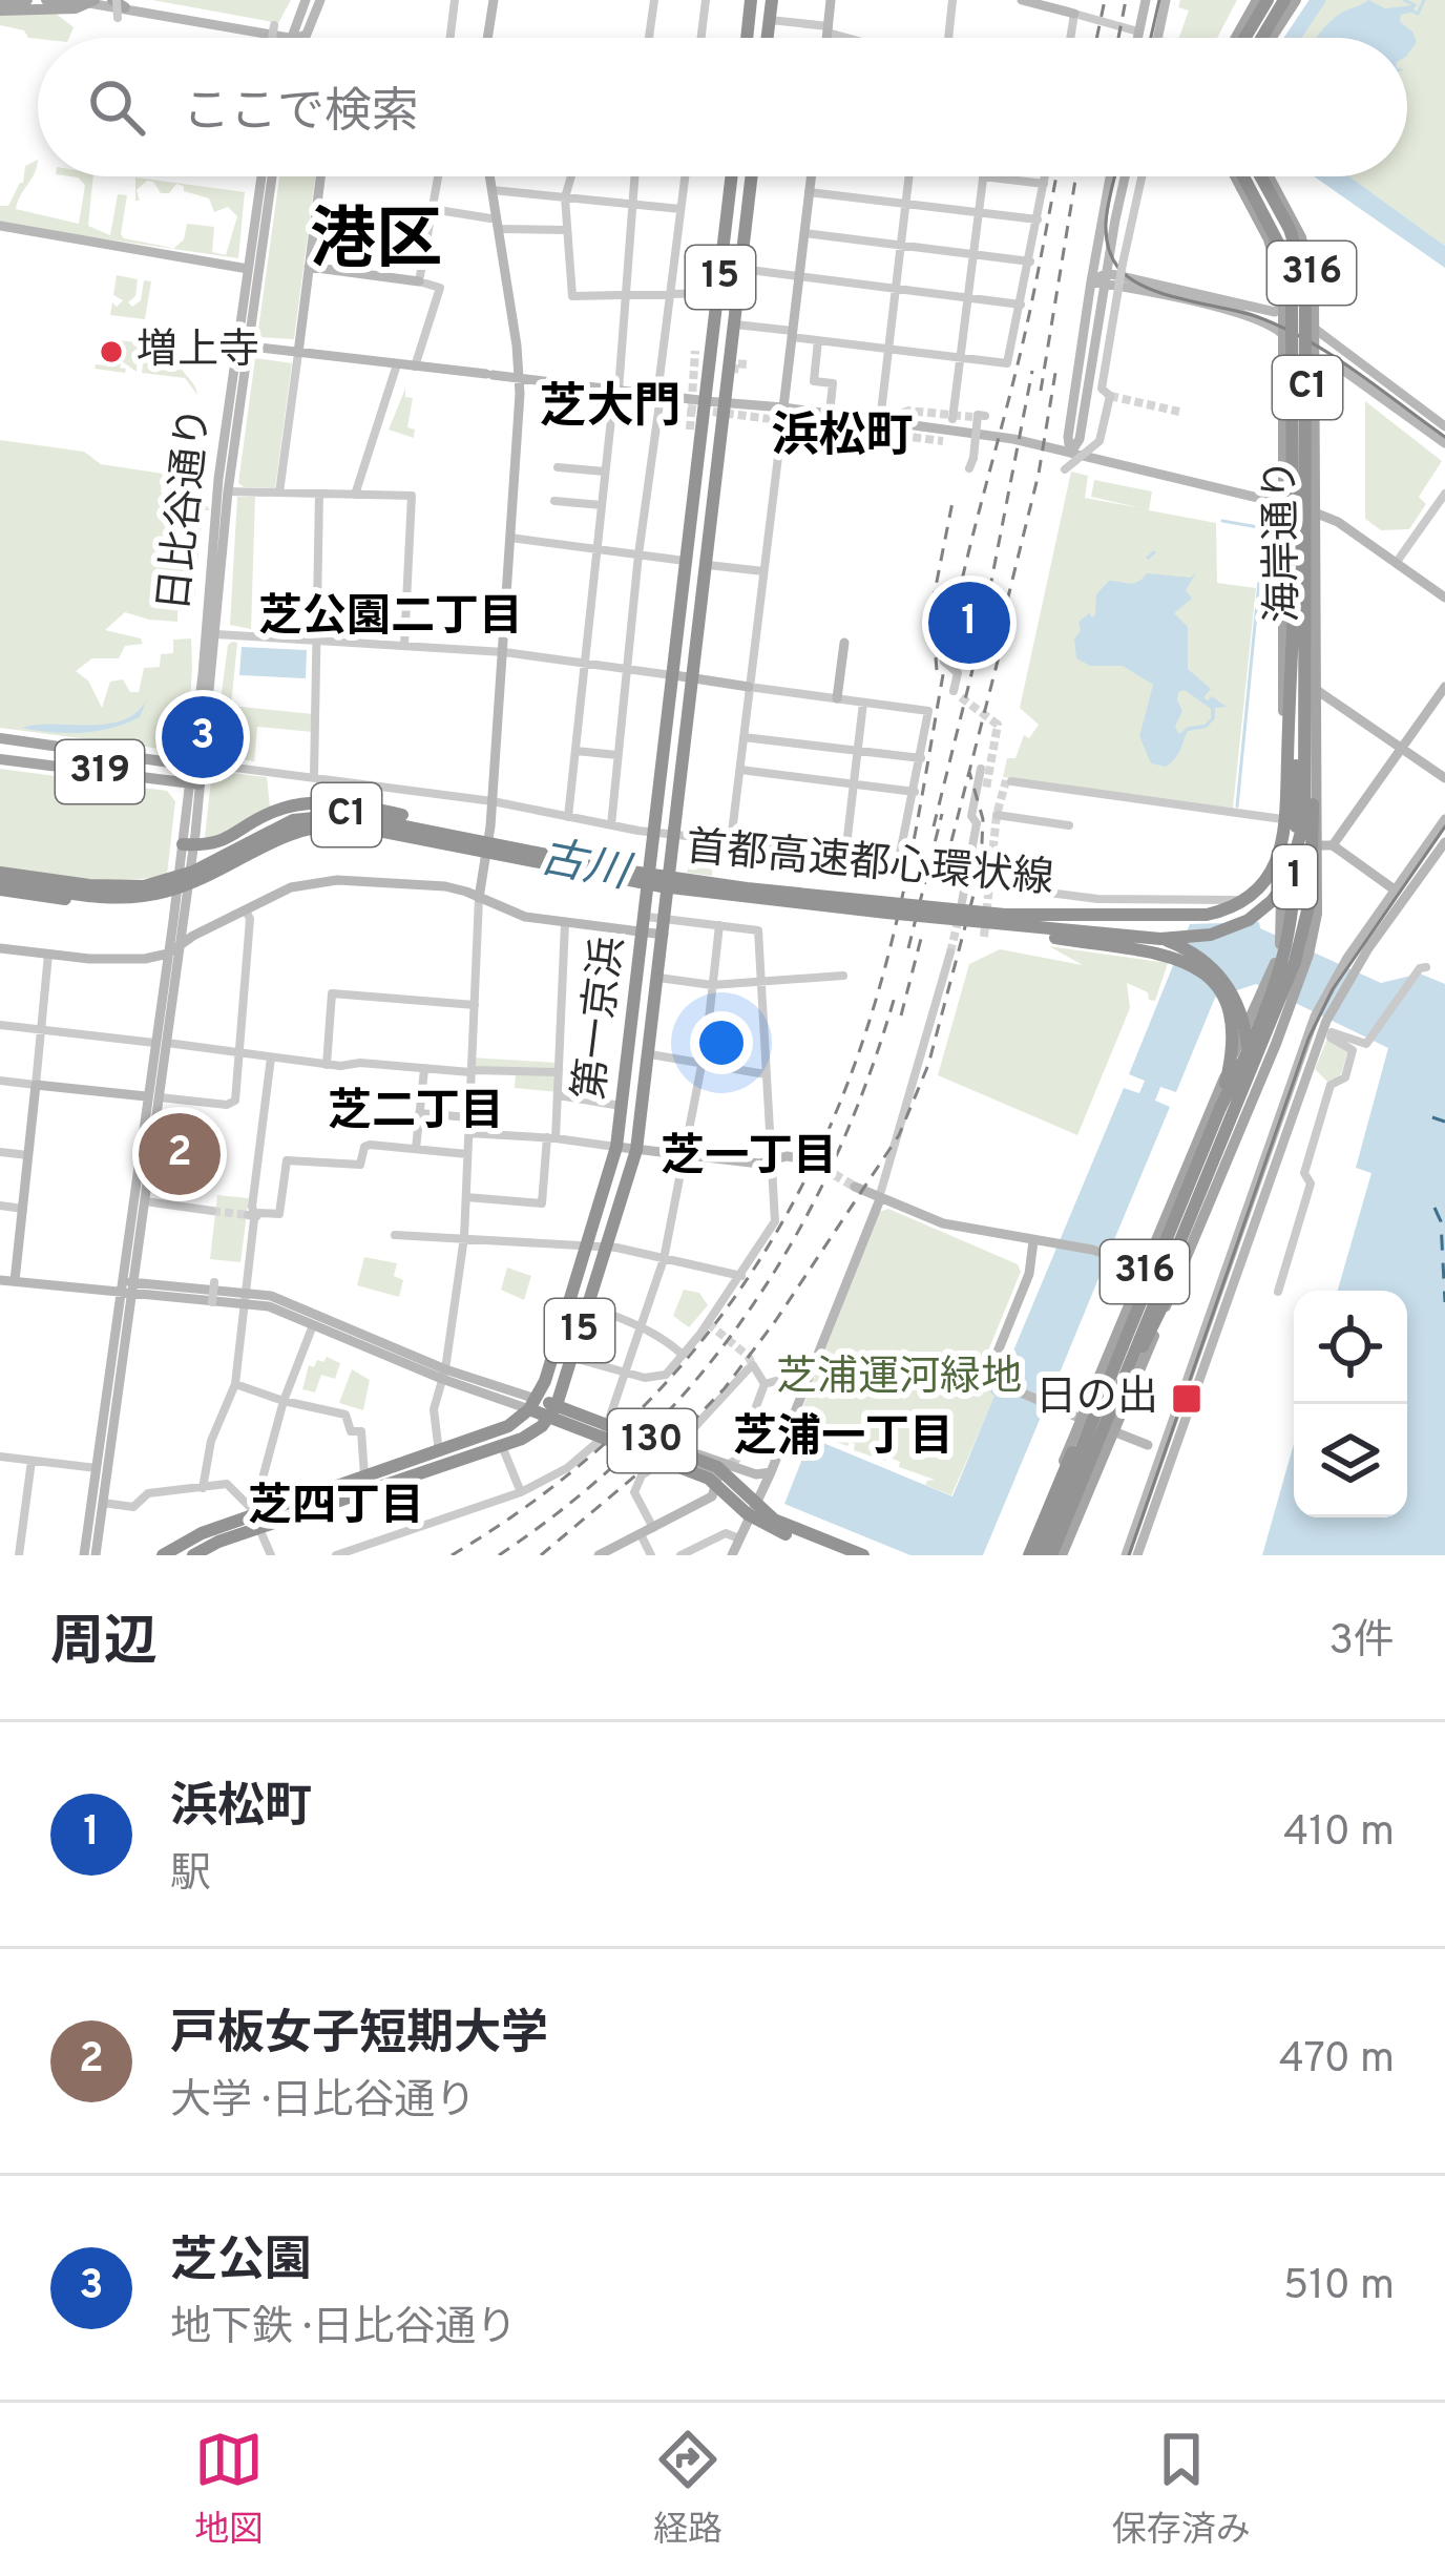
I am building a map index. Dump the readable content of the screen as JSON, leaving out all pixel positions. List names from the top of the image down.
{
  "streets": {
    "highway": [
      "15",
      "C1",
      "首都高速都心環状線",
      "1",
      "第一京浜",
      "130"
    ],
    "main road": ["316", "海岸通り", "319"],
    "street": ["日比谷通り"]
  },
  "crossings": [
    ["316", "海岸通り"],
    ["316", "首都高速都心環状線"],
    ["316", "1"],
    ["15", "第一京浜"],
    ["15", "130"],
    ["C1", "日比谷通り"],
    ["C1", "首都高速都心環状線"],
    ["日比谷通り", "319"],
    ["首都高速都心環状線", "1"],
    ["第一京浜", "130"]
  ],
  "districts": [
    "港区",
    "芝大門",
    "浜松町",
    "芝公園二丁目",
    "芝二丁目",
    "芝一丁目",
    "芝浦一丁目",
    "芝四丁目"
  ],
  "water": ["古川"],
  "parks": ["芝浦運河緑地"],
  "places": {
    "other": ["増上寺"],
    "transit": ["日の出"]
  },
  "page": {
    "search": "ここで検索",
    "pins": ["1", "3", "2"],
    "heading": ["周辺", "3件"],
    "list": [
      {
        "mark": "1",
        "name": "浜松町",
        "note": "駅",
        "value": "410 m"
      },
      {
        "mark": "2",
        "name": "戸板女子短期大学",
        "note": "大学 · 日比谷通り",
        "value": "470 m"
      },
      {
        "mark": "3",
        "name": "芝公園",
        "note": "地下鉄 · 日比谷通り",
        "value": "510 m"
      }
    ],
    "nav": ["地図", "経路", "保存済み"]
  }
}
